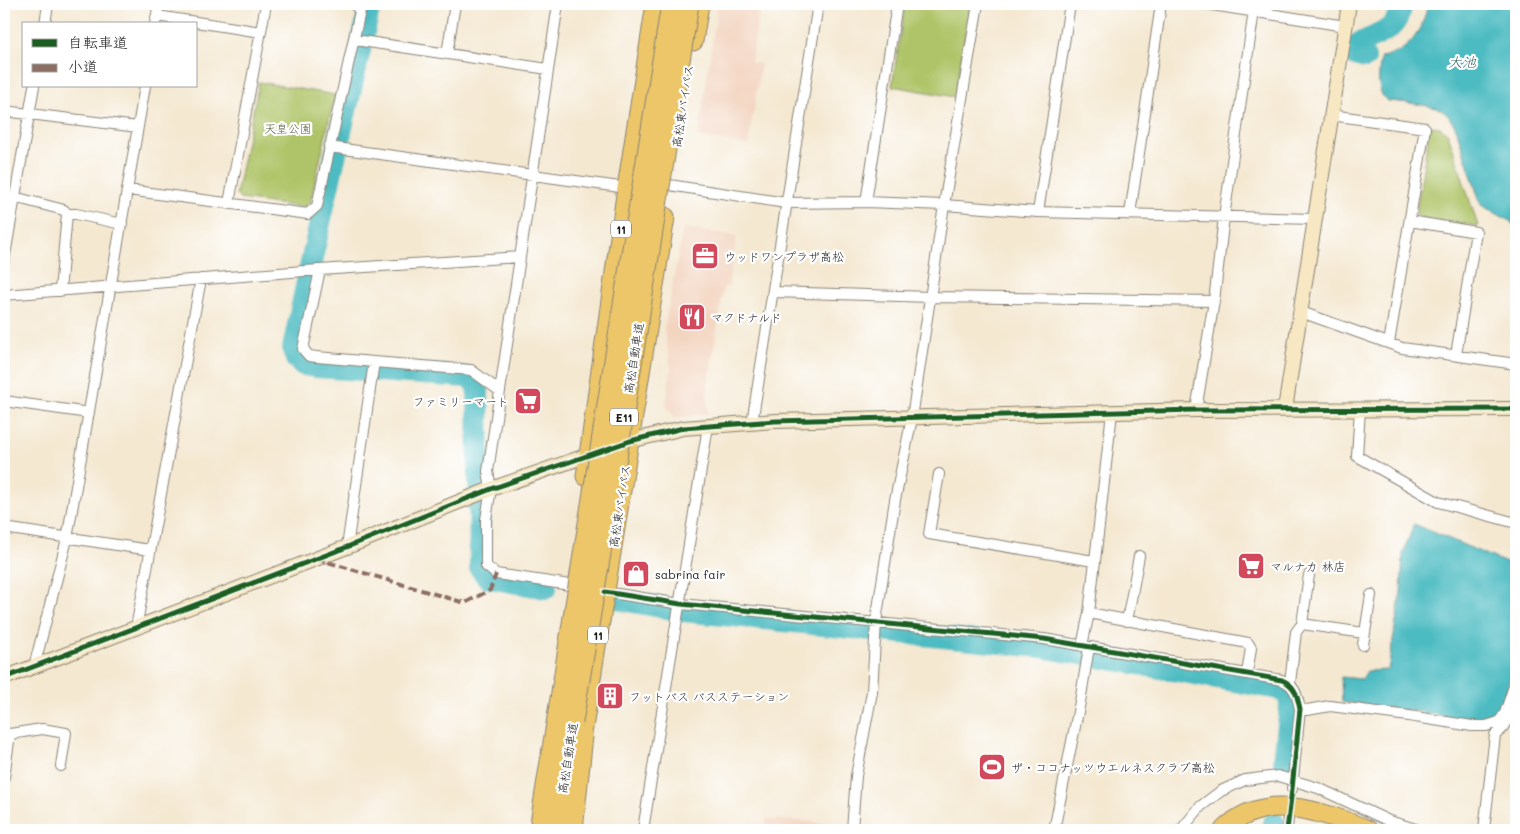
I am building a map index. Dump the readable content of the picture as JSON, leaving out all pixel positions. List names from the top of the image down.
{
  "streets": {
    "highway": [
      "高松東バイパス",
      "11",
      "高松自動車道",
      "E11"
    ]
  },
  "water": ["大池"],
  "parks": ["天皇公園"],
  "places": {
    "office": ["ウッドワンプラザ高松"],
    "restaurant": ["マクドナルド"],
    "supermarket": ["ファミリーマート", "マルナカ 林店"],
    "shop": ["sabrina fair"],
    "building": ["フットバス バスステーション"],
    "sports": ["ザ・ココナッツウエルネスクラブ高松"]
  },
  "legend": ["自転車道", "小道"]
}
